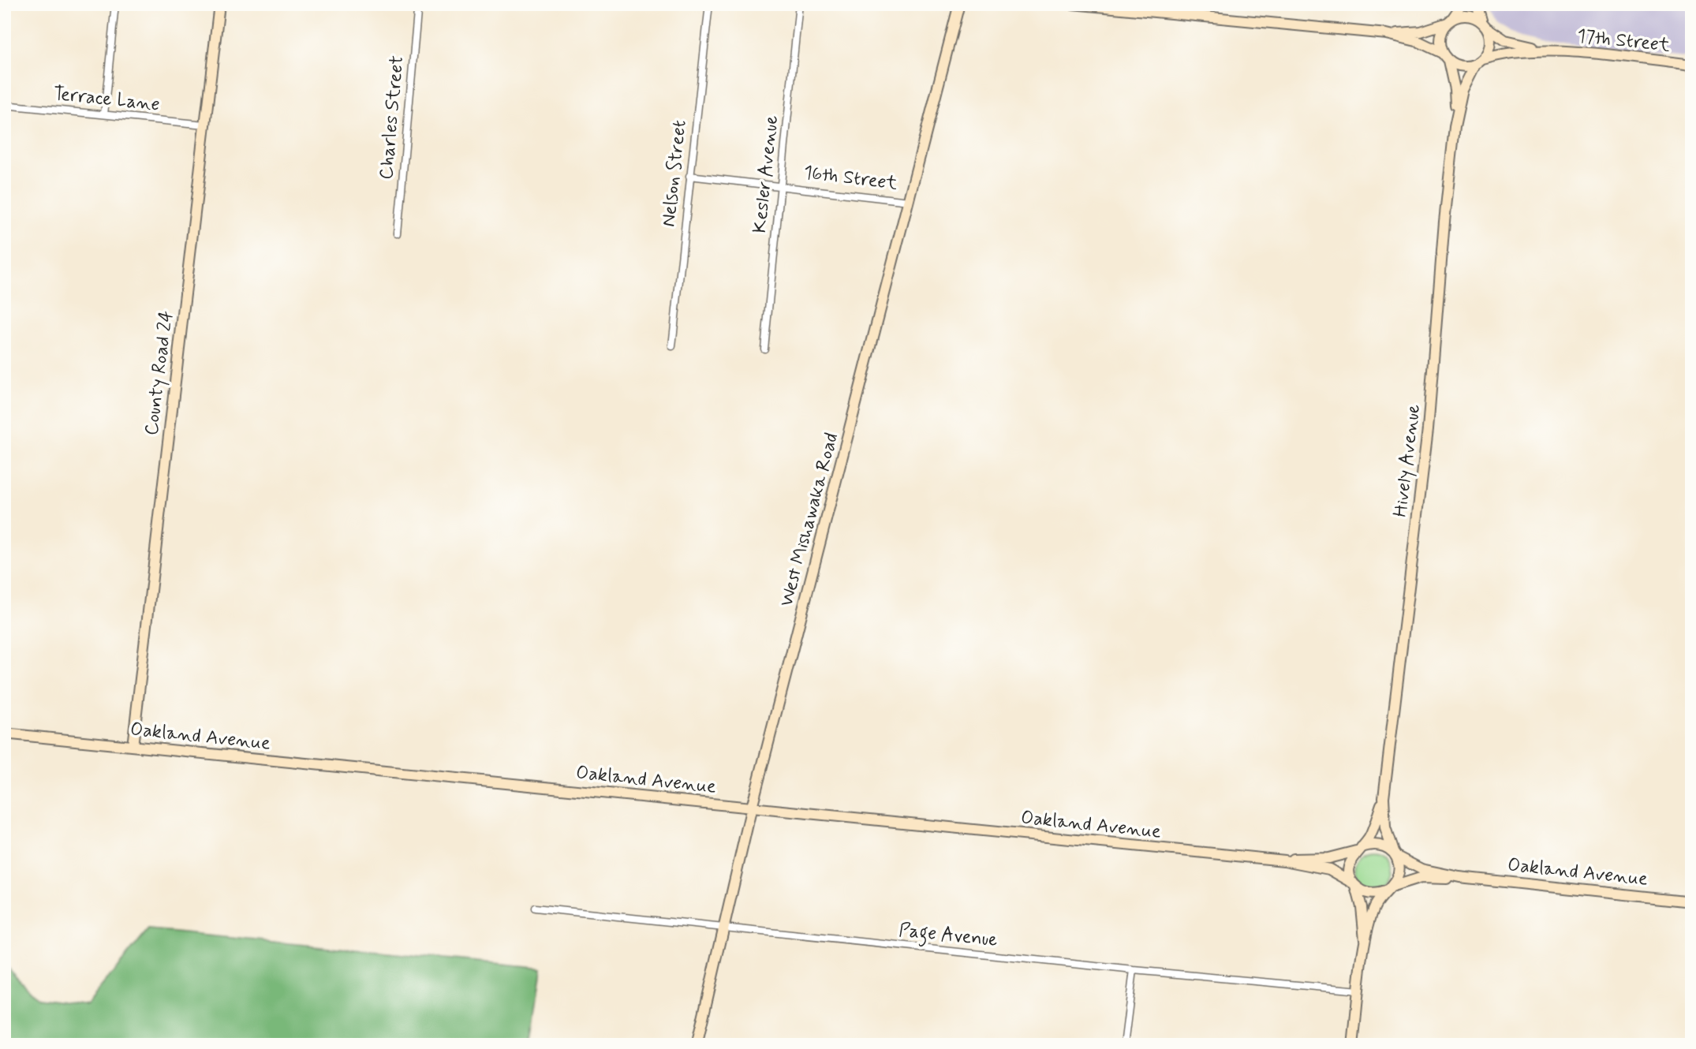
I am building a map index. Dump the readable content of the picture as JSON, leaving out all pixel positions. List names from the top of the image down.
{
  "streets": {
    "street": [
      "17th Street",
      "Terrace Lane",
      "Charles Street",
      "Nelson Street",
      "Kesler Avenue",
      "16th Street",
      "County Road 24",
      "Hively Avenue",
      "West Mishawaka Road",
      "Oakland Avenue",
      "Page Avenue"
    ]
  },
  "crossings": [
    ["17th Street", "Hively Avenue"],
    ["Terrace Lane", "County Road 24"],
    ["Nelson Street", "16th Street"],
    ["Kesler Avenue", "16th Street"],
    ["16th Street", "West Mishawaka Road"],
    ["County Road 24", "Oakland Avenue"],
    ["Hively Avenue", "Oakland Avenue"],
    ["West Mishawaka Road", "Oakland Avenue"],
    ["West Mishawaka Road", "Page Avenue"]
  ]
}
